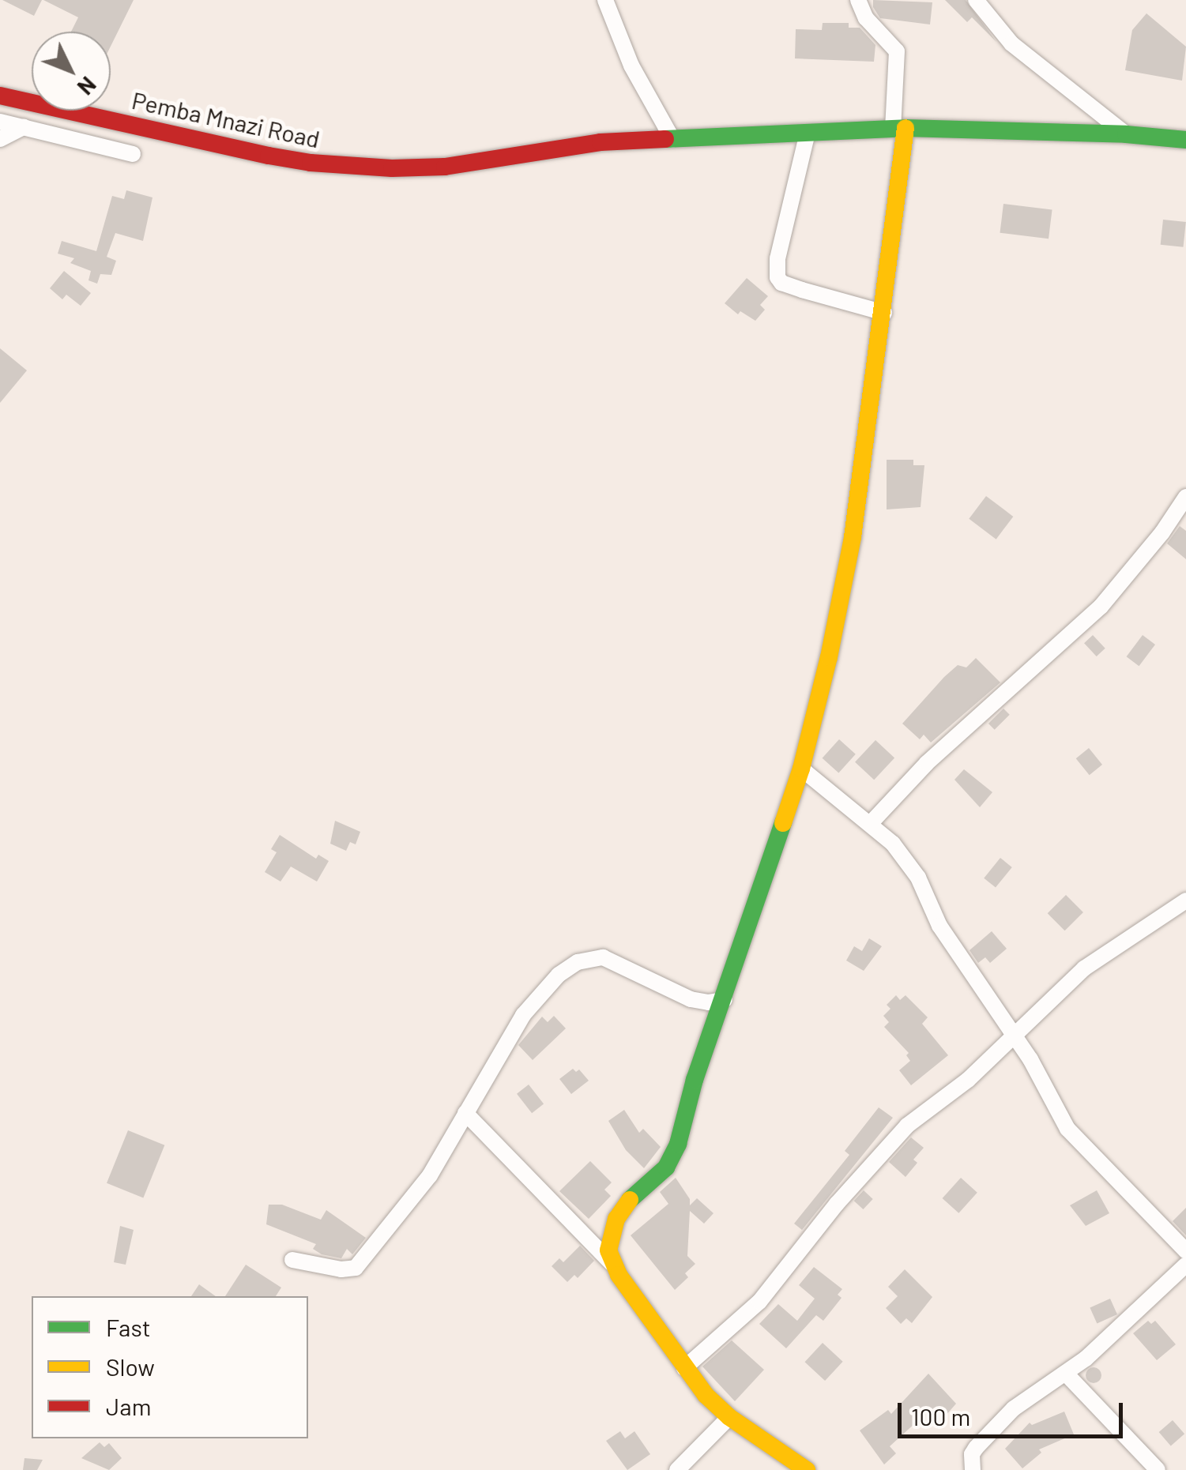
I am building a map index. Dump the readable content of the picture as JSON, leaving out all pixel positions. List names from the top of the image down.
{
  "streets": {
    "street": ["Pemba Mnazi Road"]
  },
  "legend": ["Fast", "Slow", "Jam"],
  "scale_bar": "100 m",
  "north": "bottom right"
}
